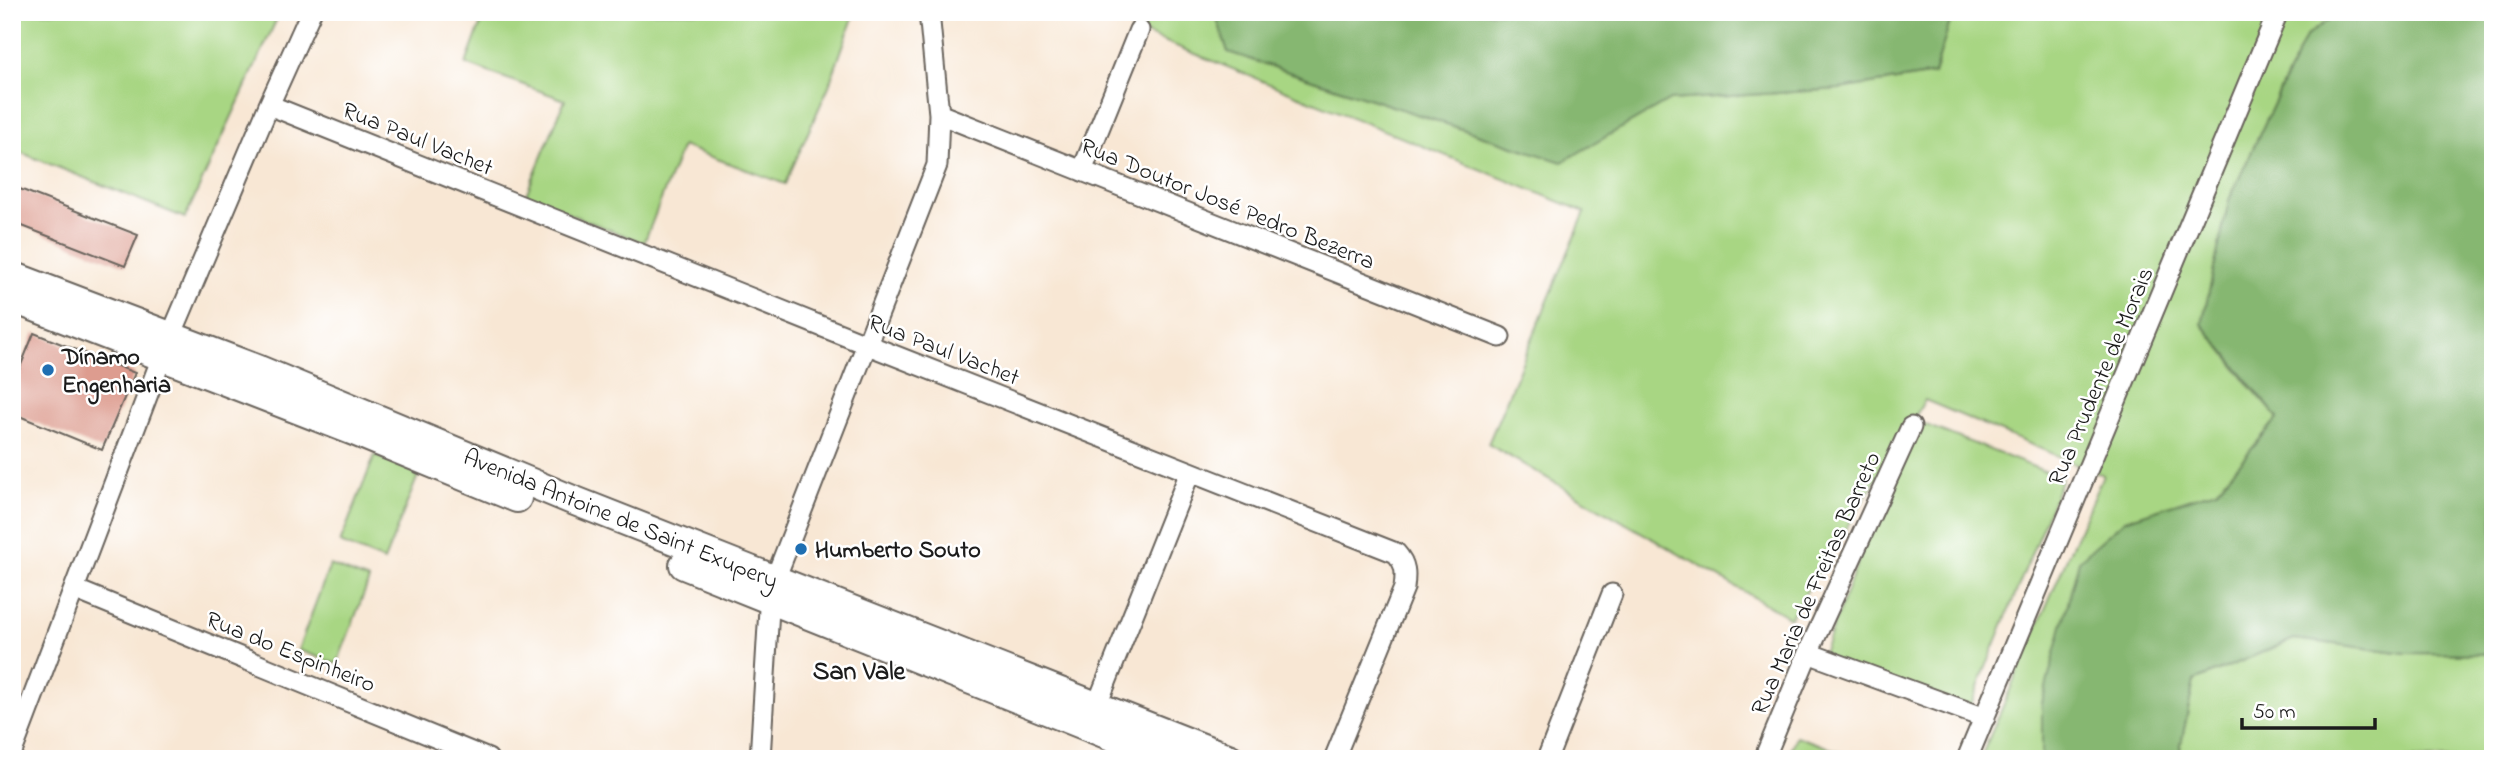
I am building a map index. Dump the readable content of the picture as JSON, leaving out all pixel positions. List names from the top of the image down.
{
  "streets": {
    "street": [
      "Rua Paul Vachet",
      "Rua Doutor José Pedro Bezerra",
      "Rua Prudente de Morais",
      "Avenida Antoine de Saint Exupery",
      "Rua Maria de Freitas Barreto",
      "Rua do Espinheiro"
    ]
  },
  "districts": ["San Vale"],
  "places": ["Dínamo Engenharia", "Humberto Souto"],
  "scale_bar": "50 m"
}
